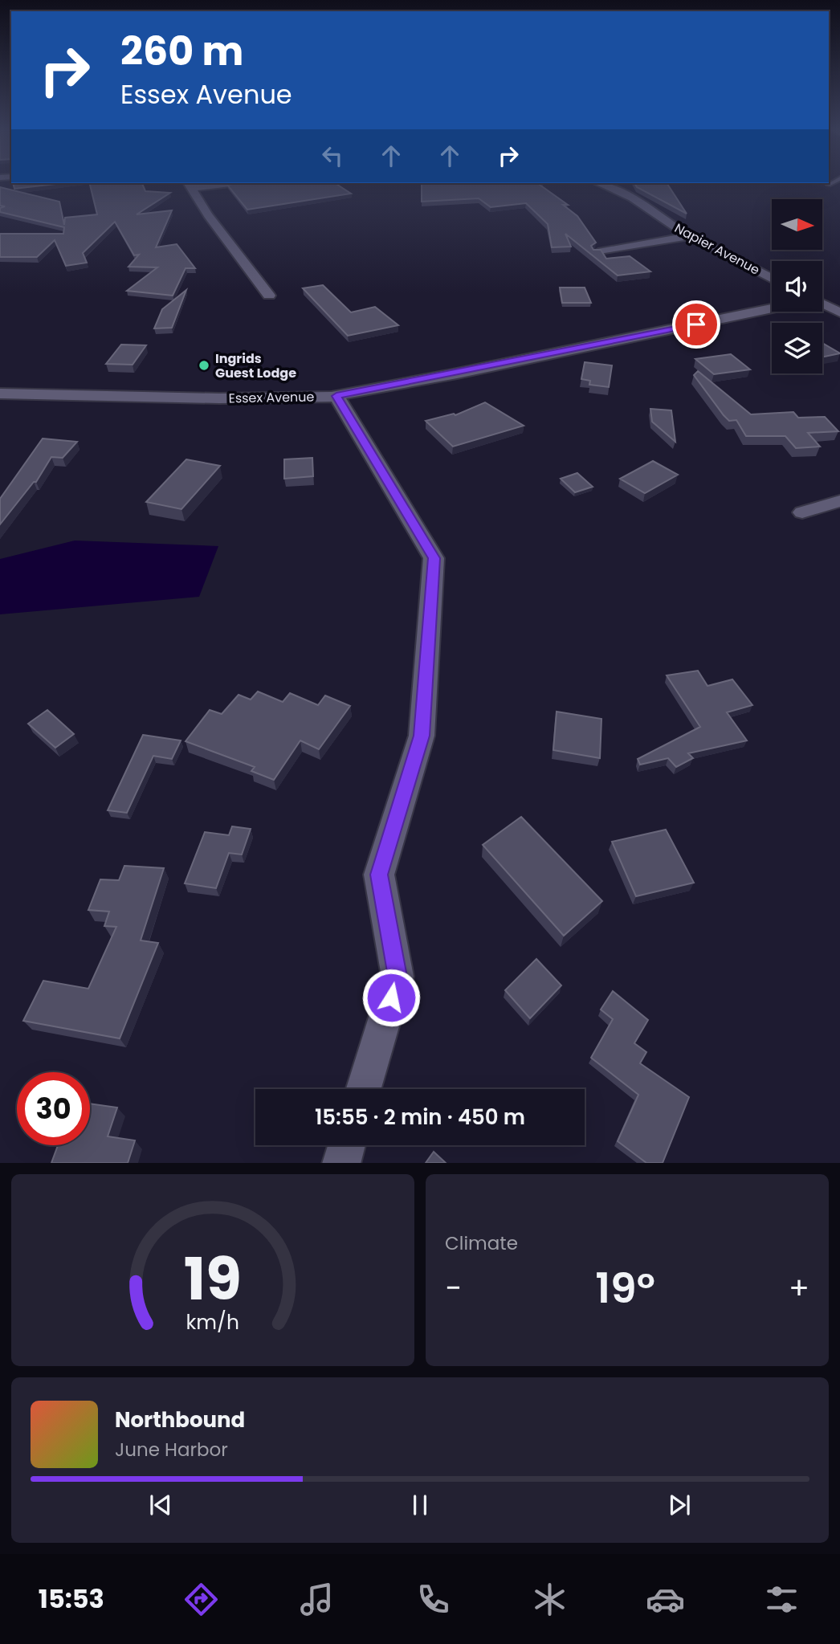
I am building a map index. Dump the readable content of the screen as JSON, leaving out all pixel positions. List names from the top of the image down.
{
  "streets": {
    "street": ["Napier Avenue", "Essex Avenue"]
  },
  "places": ["Ingrids Guest Lodge"],
  "north": "right",
  "page": {
    "turn": ["260 m", "Essex Avenue"],
    "limit": "30",
    "trip": "15:55 · 2 min · 450 m",
    "tile": "Climate",
    "heat": ["−", "19°", "+"],
    "song": ["Northbound", "June Harbor"],
    "tabs": "15:53",
    "gauge": ["19", "km/h"]
  }
}
